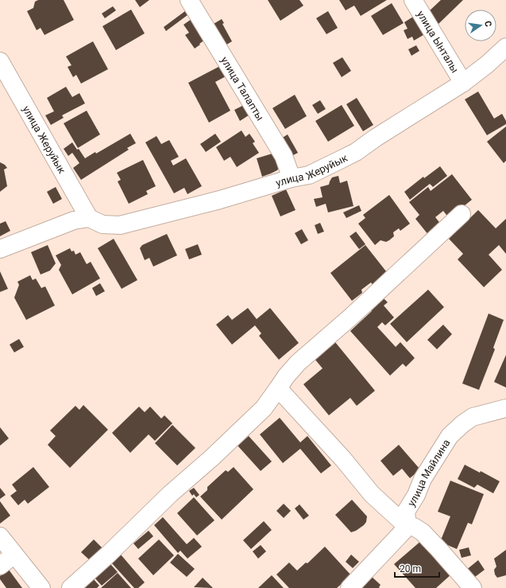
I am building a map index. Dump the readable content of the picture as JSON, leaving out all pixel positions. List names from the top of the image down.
{
  "streets": {
    "street": [
      "улица Ынталы",
      "улица Талапты",
      "улица Жеруйык",
      "улица Майлина"
    ]
  },
  "crossings": [
    ["улица Ынталы", "улица Жеруйык"],
    ["улица Талапты", "улица Жеруйык"]
  ],
  "scale_bar": "20 m",
  "north": "right"
}
